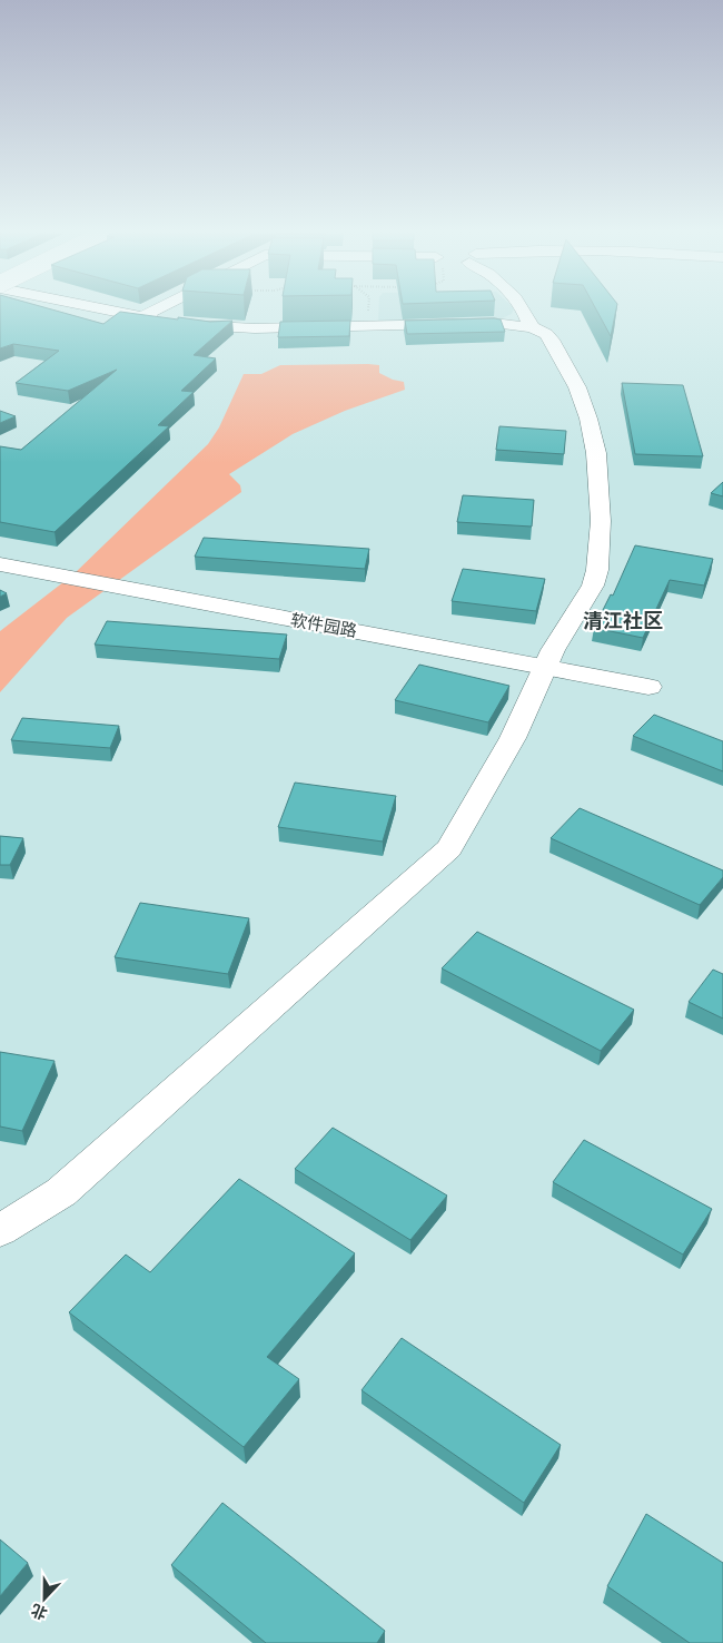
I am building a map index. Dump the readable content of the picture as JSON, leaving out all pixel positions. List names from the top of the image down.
{
  "streets": {
    "main road": ["软件园路"]
  },
  "districts": ["清江社区"],
  "north": "bottom"
}
